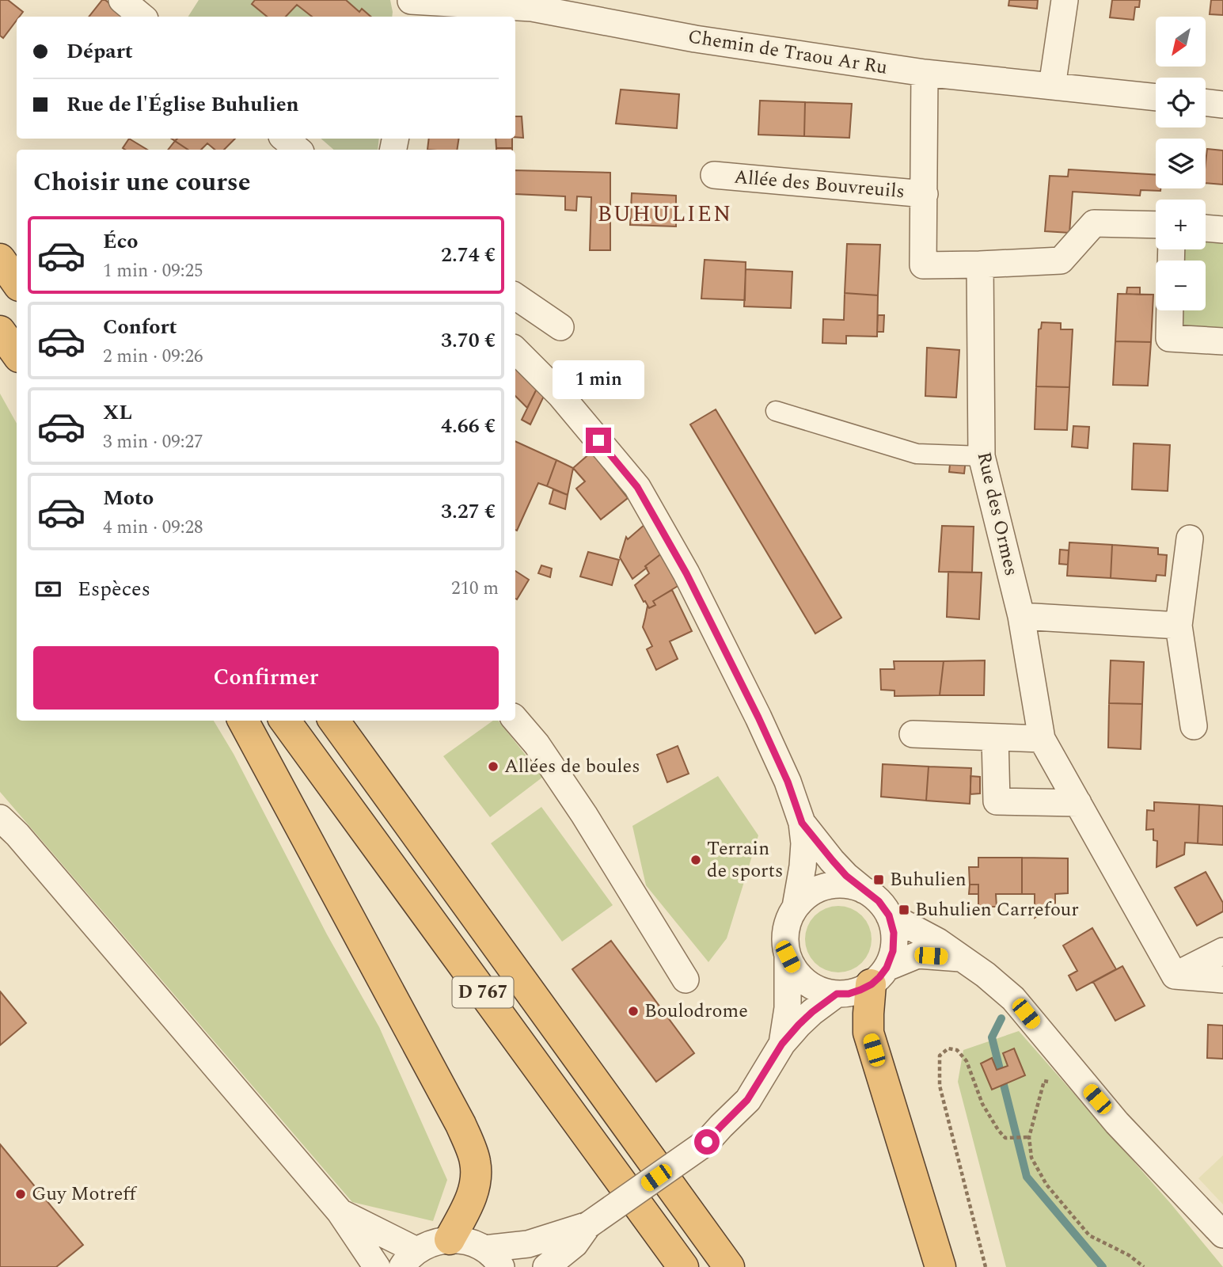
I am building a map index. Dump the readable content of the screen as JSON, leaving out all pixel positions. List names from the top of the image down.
{
  "streets": {
    "highway": ["D 767"],
    "street": ["Chemin de Traou Ar Ru", "Allée des Bouvreuils", "Rue des Ormes"]
  },
  "districts": ["BUHULIEN"],
  "places": {
    "other": [
      "Allées de boules",
      "Terrain de sports",
      "Boulodrome",
      "Guy Motreff"
    ],
    "transit": ["Buhulien", "Buhulien Carrefour"]
  },
  "north": "bottom left",
  "page": {
    "map_buttons": ["+", "−"],
    "banner": ["Départ", "Rue de l'Église Buhulien"],
    "heading": "Choisir une course",
    "list": [
      {
        "name": "Éco",
        "note": "1 min · 09:25",
        "value": "2.74 €"
      },
      {
        "name": "Confort",
        "note": "2 min · 09:26",
        "value": "3.70 €"
      },
      {
        "name": "XL",
        "note": "3 min · 09:27",
        "value": "4.66 €"
      },
      {
        "name": "Moto",
        "note": "4 min · 09:28",
        "value": "3.27 €"
      }
    ],
    "bubble": "1 min",
    "pay": ["Espèces", "210 m"],
    "buttons": "Confirmer"
  }
}
